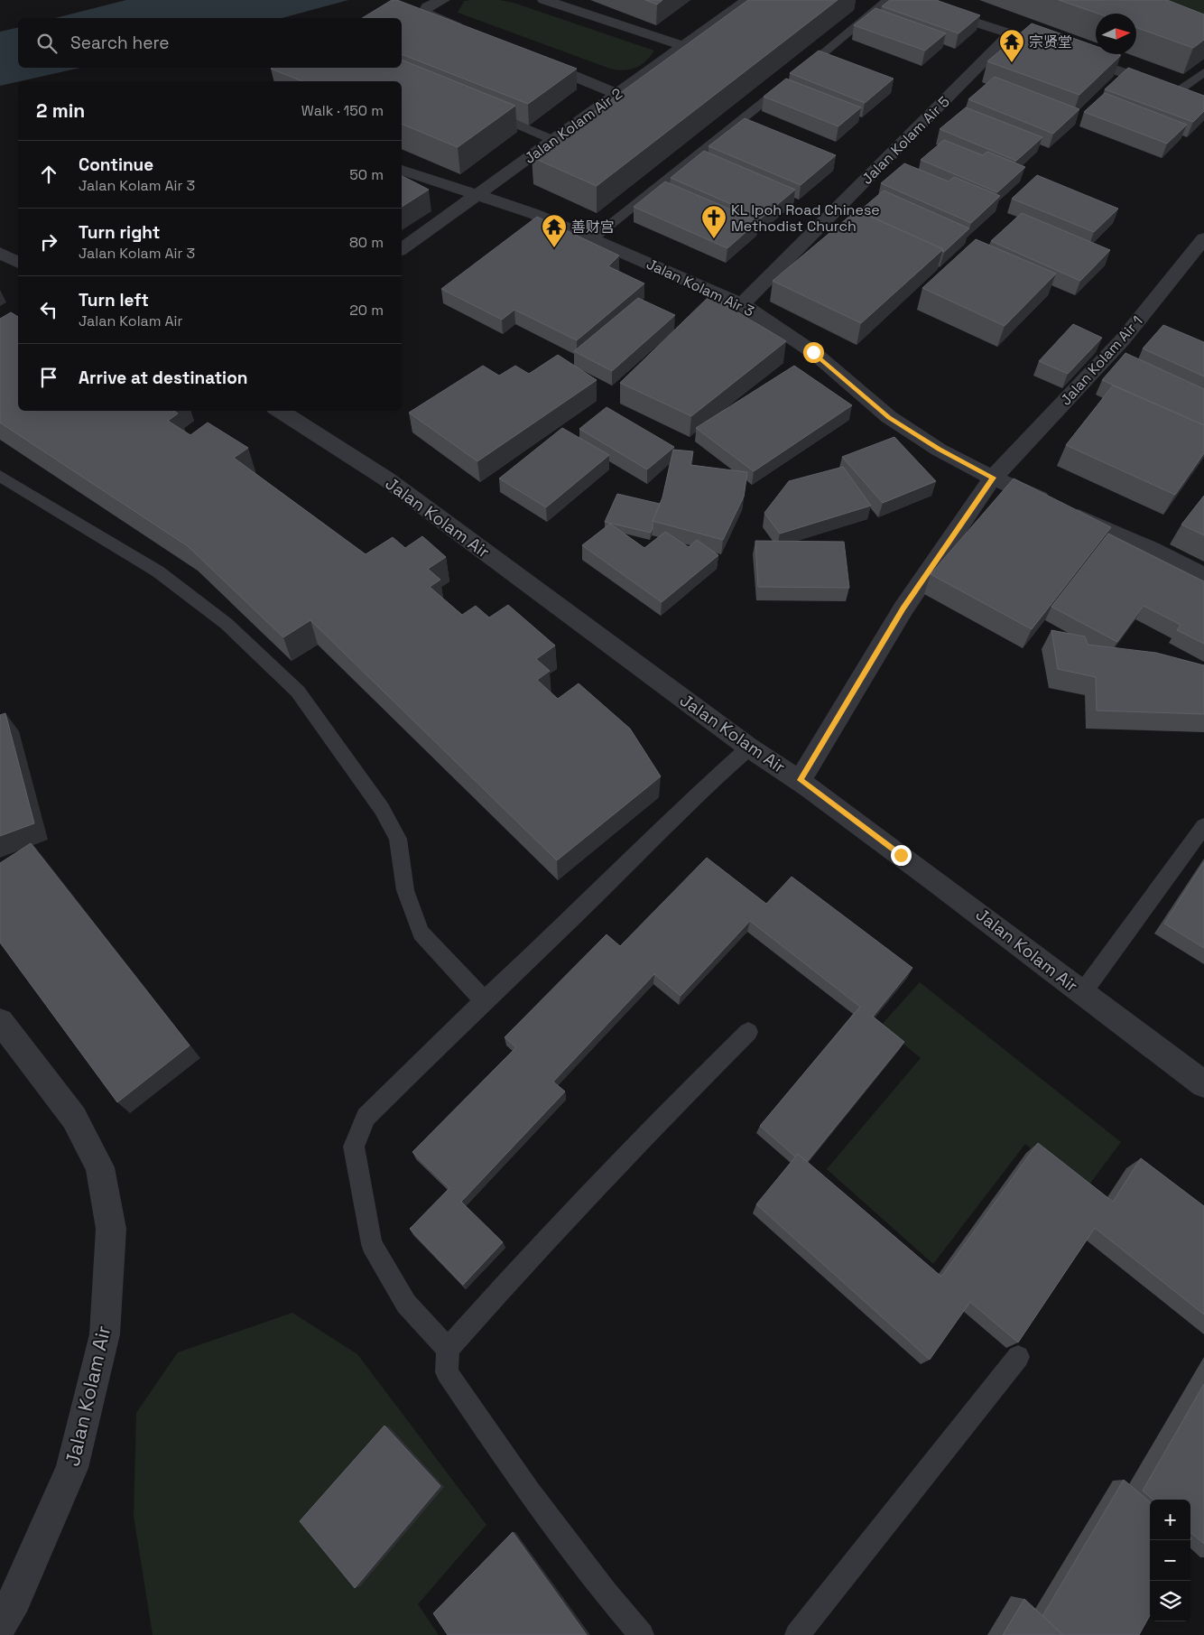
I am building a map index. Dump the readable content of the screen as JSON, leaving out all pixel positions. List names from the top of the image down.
{
  "streets": {
    "street": [
      "Jalan Kolam Air 2",
      "Jalan Kolam Air 5",
      "Jalan Kolam Air 3",
      "Jalan Kolam Air 1",
      "Jalan Kolam Air"
    ]
  },
  "crossings": [
    ["Jalan Kolam Air 2", "Jalan Kolam Air 3"],
    ["Jalan Kolam Air 5", "Jalan Kolam Air 3"],
    ["Jalan Kolam Air 3", "Jalan Kolam Air 1"]
  ],
  "places": {
    "temple": ["宗贤堂", "善财宫"],
    "church": ["KL Ipoh Road Chinese Methodist Church"]
  },
  "north": "right",
  "page": {
    "search": "Search here",
    "heading": ["2 min", "Walk · 150 m"],
    "list": [
      ["Continue", "Jalan Kolam Air 3", "50 m"],
      ["Turn right", "Jalan Kolam Air 3", "80 m"],
      ["Turn left", "Jalan Kolam Air", "20 m"],
      "Arrive at destination"
    ],
    "map_buttons": ["+", "−"]
  }
}
